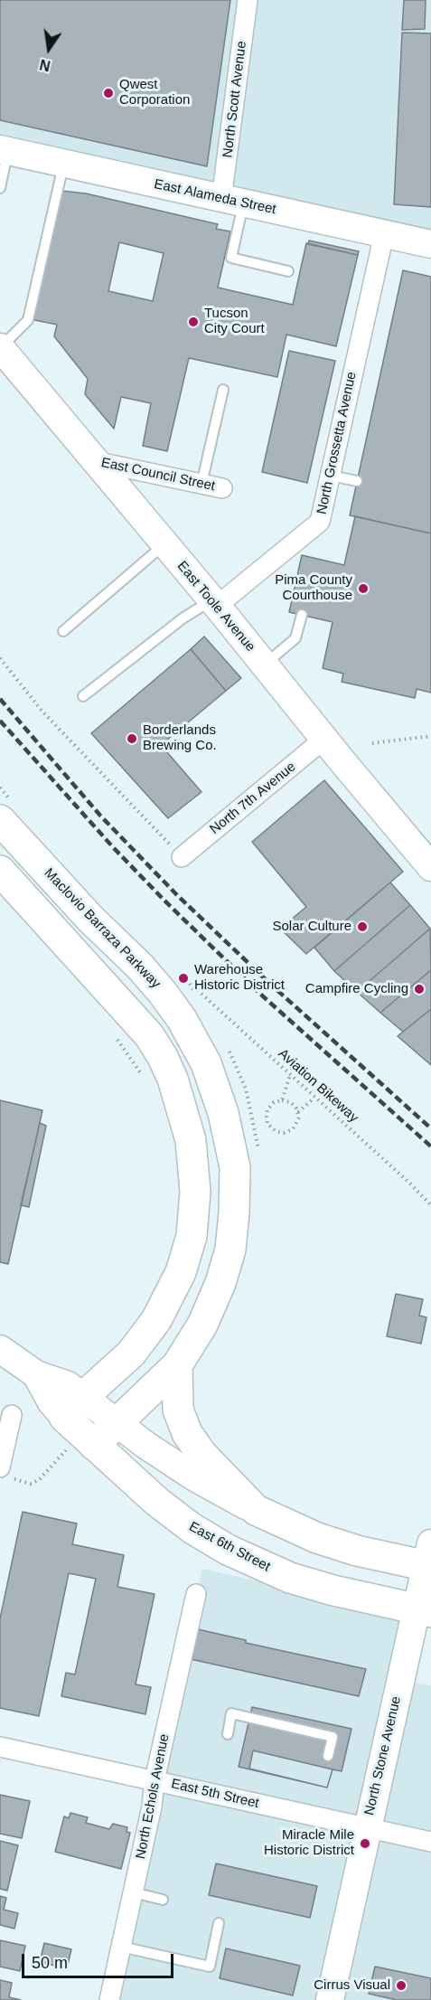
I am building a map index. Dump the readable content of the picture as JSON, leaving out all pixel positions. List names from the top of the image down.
{
  "streets": {
    "main road": ["Maclovio Barraza Parkway", "East 6th Street"],
    "street": [
      "North Scott Avenue",
      "East Alameda Street",
      "North Grossetta Avenue",
      "East Council Street",
      "East Toole Avenue",
      "North 7th Avenue",
      "North Stone Avenue",
      "East 5th Street",
      "North Echols Avenue"
    ],
    "path": ["Aviation Bikeway"]
  },
  "crossings": [
    ["North Scott Avenue", "East Alameda Street"],
    ["East Alameda Street", "North Grossetta Avenue"],
    ["North Grossetta Avenue", "East Toole Avenue"],
    ["East Council Street", "East Toole Avenue"],
    ["East Toole Avenue", "North 7th Avenue"],
    ["Maclovio Barraza Parkway", "East 6th Street"],
    ["East 6th Street", "North Stone Avenue"],
    ["North Stone Avenue", "East 5th Street"],
    ["East 5th Street", "North Echols Avenue"]
  ],
  "places": [
    "Qwest Corporation",
    "Tucson City Court",
    "Pima County Courthouse",
    "Borderlands Brewing Co.",
    "Solar Culture",
    "Warehouse Historic District",
    "Campfire Cycling",
    "Miracle Mile Historic District",
    "Cirrus Visual"
  ],
  "scale_bar": "50 m",
  "north": "bottom"
}
